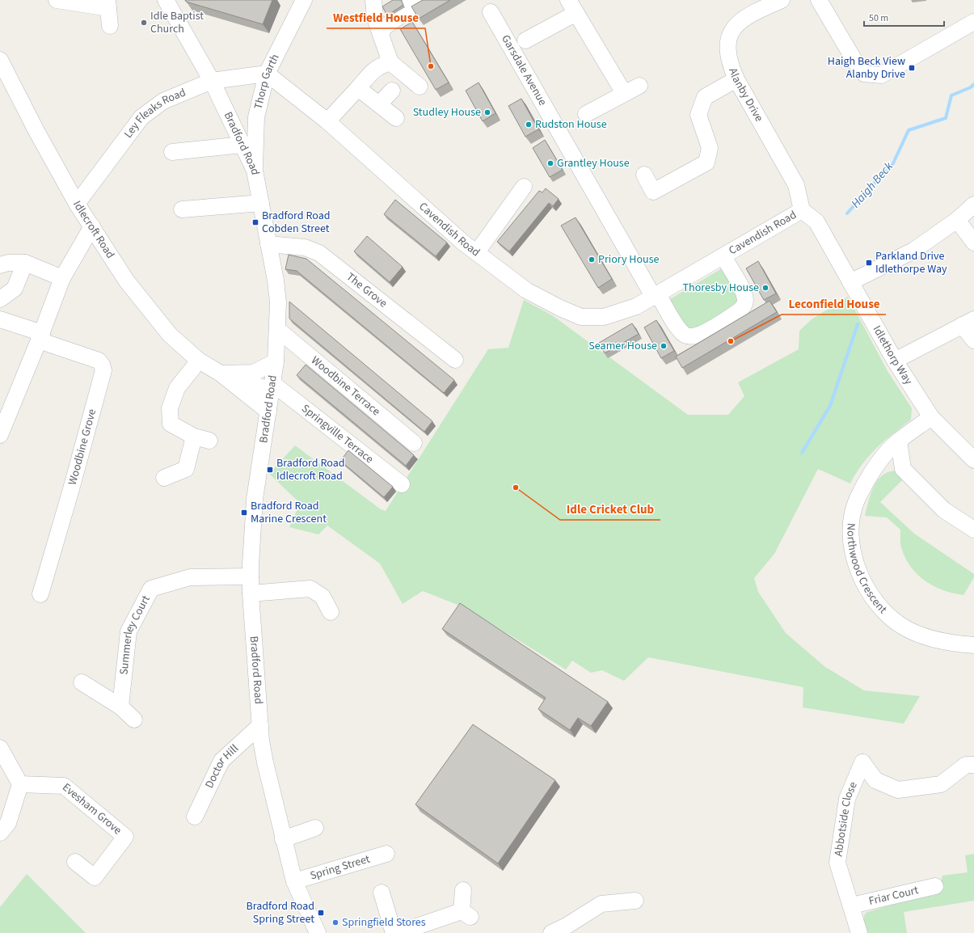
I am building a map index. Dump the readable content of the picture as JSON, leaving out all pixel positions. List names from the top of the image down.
{
  "streets": {
    "street": [
      "Garsdale Avenue",
      "Thorp Garth",
      "Alanby Drive",
      "Ley Fleaks Road",
      "Bradford Road",
      "Idlecroft Road",
      "Cavendish Road",
      "The Grove",
      "Idlethorp Way",
      "Woodbine Terrace",
      "Springville Terrace",
      "Woodbine Grove",
      "Northwood Crescent",
      "Summerley Court",
      "Doctor Hill",
      "Evesham Grove",
      "Abbotside Close",
      "Spring Street",
      "Friar Court"
    ]
  },
  "crossings": [
    ["Garsdale Avenue", "Cavendish Road"],
    ["Thorp Garth", "Ley Fleaks Road"],
    ["Thorp Garth", "Bradford Road"],
    ["Thorp Garth", "Cavendish Road"],
    ["Alanby Drive", "Cavendish Road"],
    ["Alanby Drive", "Idlethorp Way"],
    ["Ley Fleaks Road", "Bradford Road"],
    ["Ley Fleaks Road", "Idlecroft Road"],
    ["Ley Fleaks Road", "Cavendish Road"],
    ["Bradford Road", "Idlecroft Road"],
    ["Bradford Road", "The Grove"],
    ["Bradford Road", "Woodbine Terrace"],
    ["Bradford Road", "Springville Terrace"],
    ["Bradford Road", "Summerley Court"],
    ["Bradford Road", "Doctor Hill"],
    ["Bradford Road", "Spring Street"],
    ["Idlecroft Road", "Springville Terrace"],
    ["Cavendish Road", "Idlethorp Way"],
    ["Idlethorp Way", "Northwood Crescent"],
    ["Abbotside Close", "Friar Court"]
  ],
  "water": ["Haigh Beck"],
  "places": {
    "other": [
      "Idle Baptist Church",
      "Westfield House",
      "Studley House",
      "Rudston House",
      "Grantley House",
      "Priory House",
      "Thoresby House",
      "Leconfield House",
      "Seamer House",
      "Idle Cricket Club",
      "Springfield Stores"
    ],
    "transit": [
      "Haigh Beck View Alanby Drive",
      "Bradford Road Cobden Street",
      "Parkland Drive Idlethorpe Way",
      "Bradford Road Idlecroft Road",
      "Bradford Road Marine Crescent",
      "Bradford Road Spring Street"
    ]
  },
  "scale_bar": "50 m"
}
